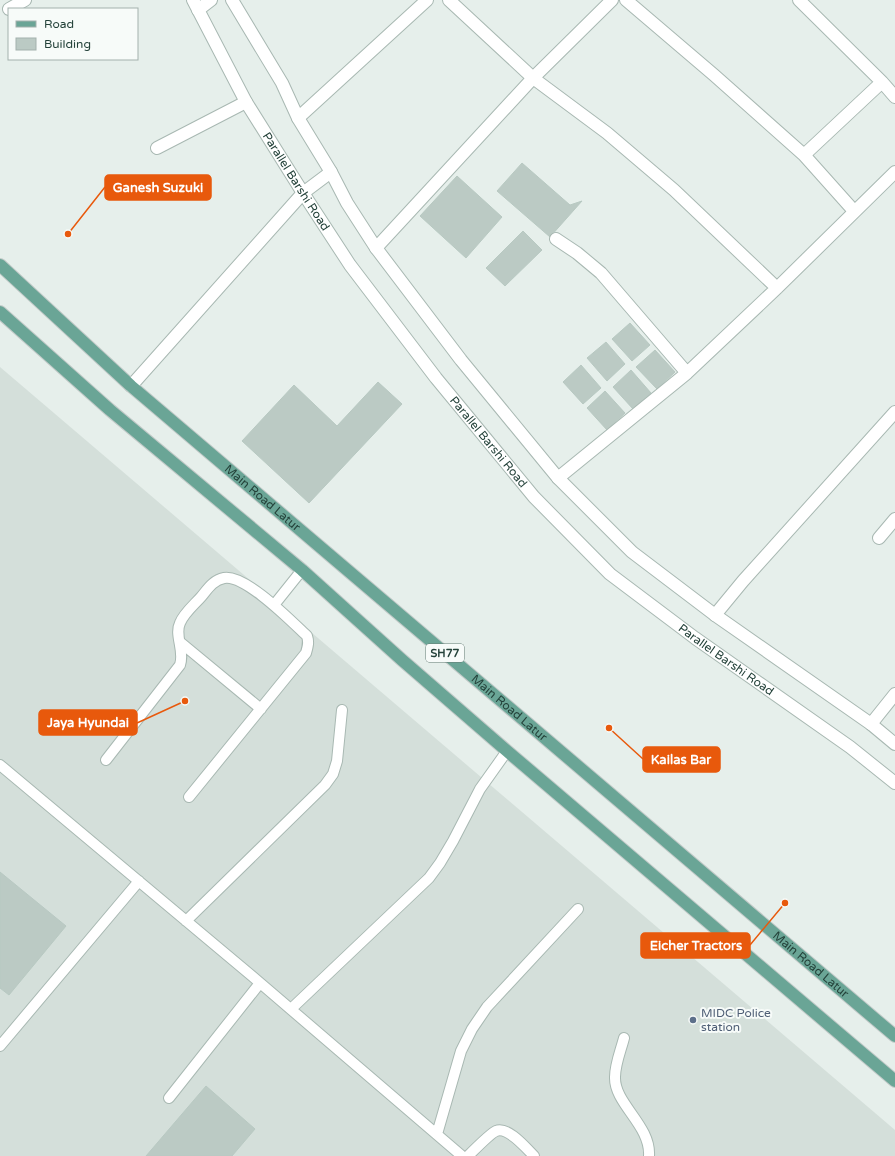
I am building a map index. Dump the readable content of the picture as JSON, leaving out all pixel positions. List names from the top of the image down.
{
  "streets": {
    "main road": ["Main Road Latur", "SH77"],
    "street": ["Parallel Barshi Road"]
  },
  "places": [
    "Ganesh Suzuki",
    "Jaya Hyundai",
    "Kailas Bar",
    "Eicher Tractors",
    "MIDC Police station"
  ],
  "legend": ["Road", "Building"]
}
